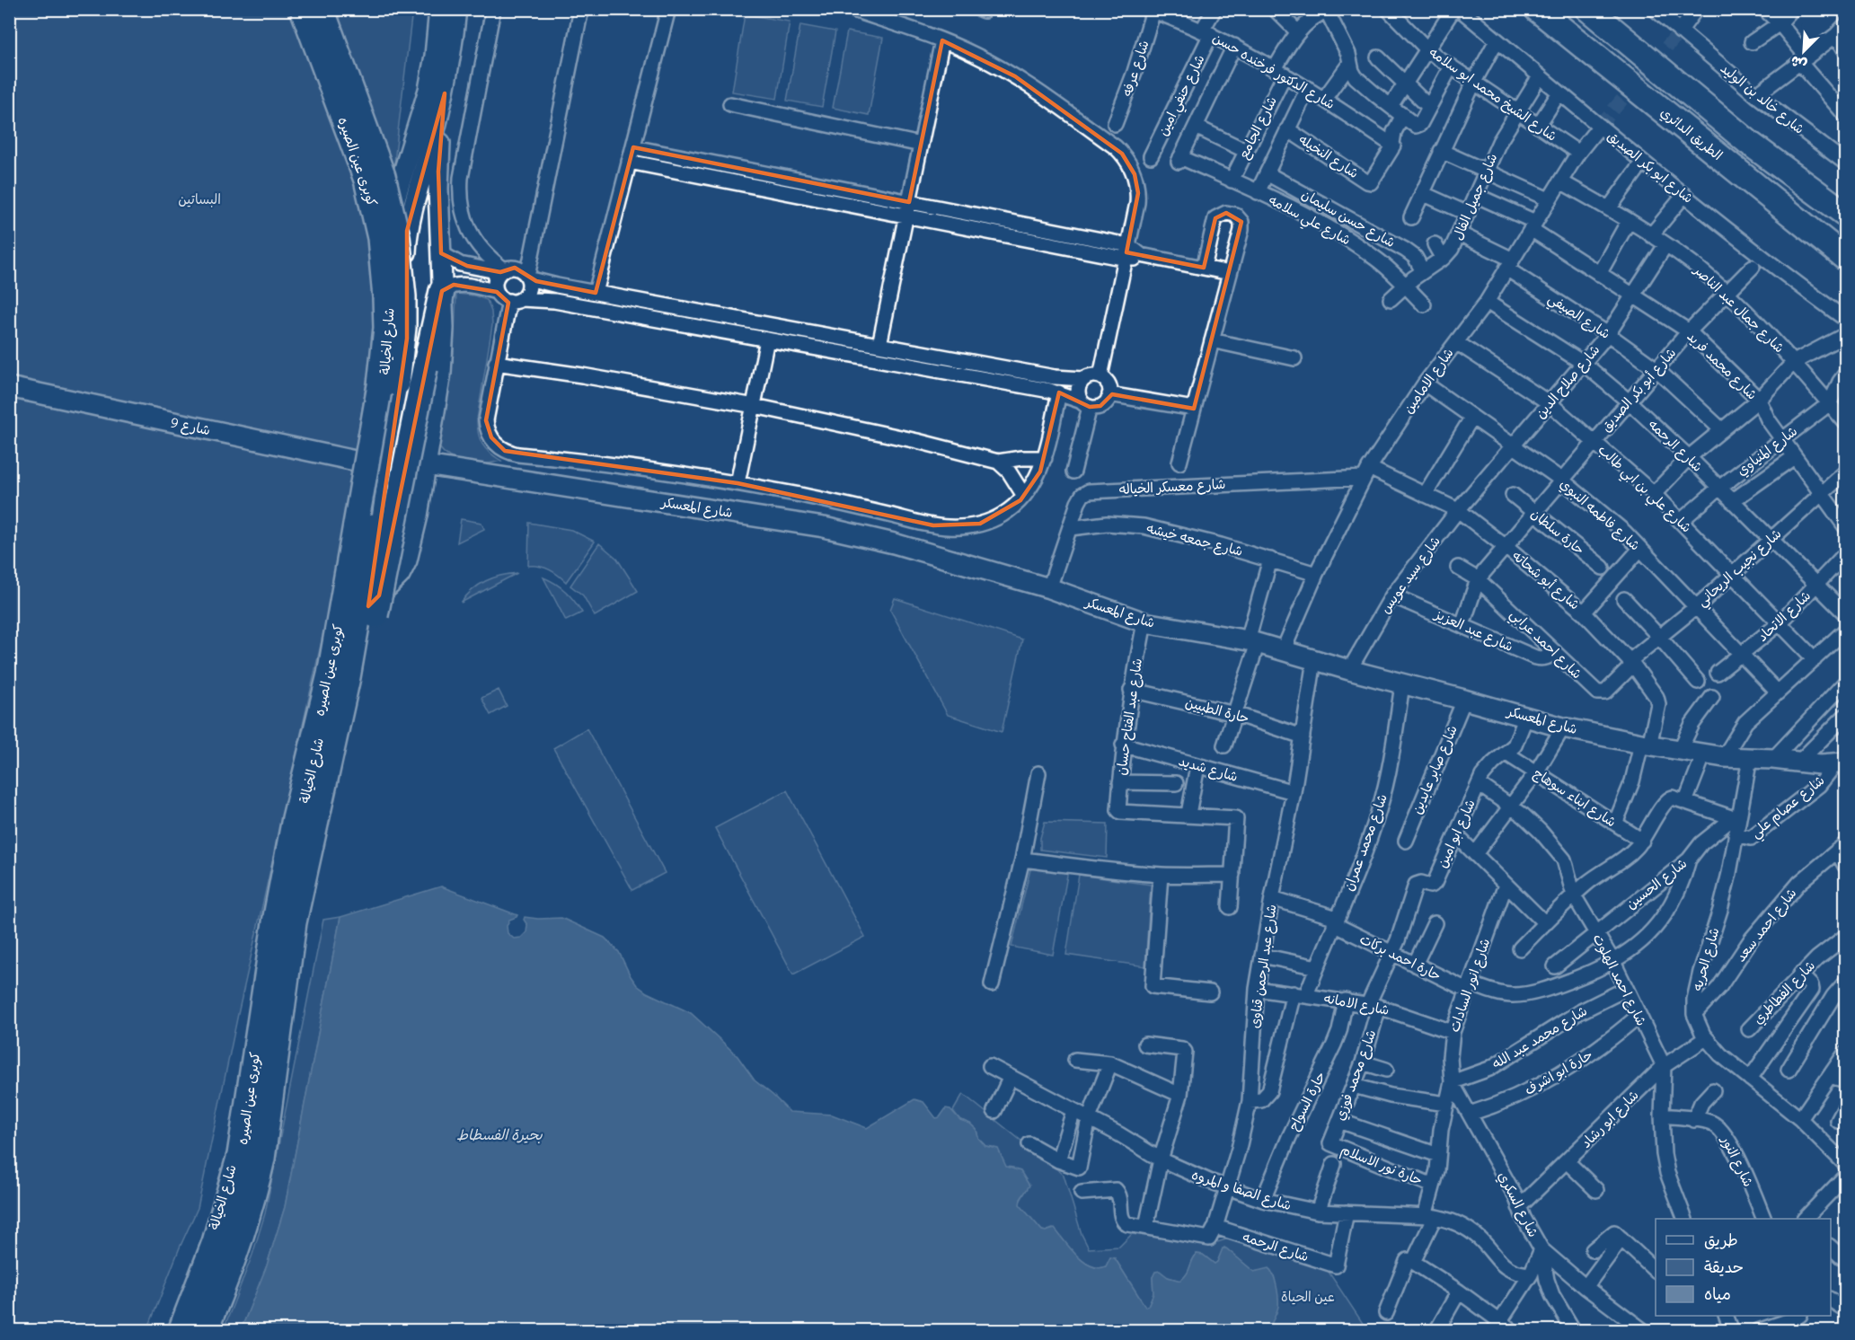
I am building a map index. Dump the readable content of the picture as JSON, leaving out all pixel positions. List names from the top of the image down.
{
  "streets": {
    "highway": ["الطريق الدائري", "كوبرى عين الصيره"],
    "street": [
      "شارع عرفه",
      "شارع الدكتور فرخنده حسن",
      "شارع الشيخ محمد ابو سلامه",
      "شارع حنفي امين",
      "شارع خالد بن الوليد",
      "شارع الجامع",
      "شارع النخيله",
      "شارع ابو بكر الصديق",
      "شارع جميل الفال",
      "شارع حسن سليمان",
      "شارع علي سلامه",
      "شارع جمال عبد الناصر",
      "شارع الصيفي",
      "شارع الخيالة",
      "شارع محمد فريد",
      "شارع الامامين",
      "شارع صلاح الدين",
      "شارع أبو بكر الصديق",
      "شارع 9",
      "شارع الرحمه",
      "شارع المنياوي",
      "شارع معسكر الخياله",
      "شارع علي بن ابي طالب",
      "شارع المعسكر",
      "شارع فاطمه النبوي",
      "حارة سلطان",
      "شارع جمعه خيشه",
      "شارع نجيب الريحاني",
      "شارع سيد عويس",
      "شارع أبو شحاته",
      "شارع الاتحاد",
      "شارع عبد العزيز",
      "شارع احمد عرابي",
      "حارة الطبيين",
      "شارع عبد الفتاح حسان",
      "شارع شديد",
      "شارع صابر عابدين",
      "شارع ابناء سوهاج",
      "شارع عصام علي",
      "شارع ابو امين",
      "شارع محمد عمران",
      "شارع الحسين",
      "شارع احمد سعد",
      "حارة احمد بركات",
      "شارع الحريه",
      "شارع عبد الرحمن قناوى",
      "شارع احمد الهلوت",
      "شارع انور السادات",
      "شارع الفطاطري",
      "شارع الامانه",
      "شارع محمد عبد الله",
      "حارة ابو اشرف",
      "شارع محمد فوزي",
      "حارة السواح",
      "شارع ابو رشاد",
      "شارع النور",
      "حارة نور الاسلام",
      "شارع الصفا و المروه",
      "شارع السكري"
    ]
  },
  "crossings": [
    ["شارع عرفه", "شارع الدكتور فرخنده حسن"],
    ["شارع الدكتور فرخنده حسن", "شارع حنفي امين"],
    ["شارع الدكتور فرخنده حسن", "شارع الجامع"],
    ["شارع الدكتور فرخنده حسن", "شارع النخيله"],
    ["شارع الشيخ محمد ابو سلامه", "شارع جميل الفال"],
    ["شارع الشيخ محمد ابو سلامه", "شارع الامامين"],
    ["شارع الجامع", "شارع علي سلامه"],
    ["كوبرى عين الصيره", "شارع الخيالة"],
    ["شارع ابو بكر الصديق", "شارع جميل الفال"],
    ["شارع ابو بكر الصديق", "شارع الامامين"],
    ["شارع جميل الفال", "شارع حسن سليمان"],
    ["شارع جميل الفال", "شارع علي سلامه"],
    ["شارع جميل الفال", "شارع محمد فريد"],
    ["شارع جمال عبد الناصر", "شارع الامامين"],
    ["شارع جمال عبد الناصر", "شارع صلاح الدين"],
    ["شارع جمال عبد الناصر", "شارع أبو بكر الصديق"],
    ["شارع جمال عبد الناصر", "شارع المنياوي"],
    ["شارع الصيفي", "شارع الامامين"],
    ["شارع الصيفي", "شارع صلاح الدين"],
    ["شارع الصيفي", "شارع أبو بكر الصديق"],
    ["شارع الخيالة", "شارع 9"],
    ["شارع محمد فريد", "شارع الامامين"],
    ["شارع محمد فريد", "شارع صلاح الدين"],
    ["شارع محمد فريد", "شارع أبو بكر الصديق"],
    ["شارع محمد فريد", "شارع المنياوي"],
    ["شارع محمد فريد", "شارع نجيب الريحاني"],
    ["شارع الامامين", "شارع الرحمه"],
    ["شارع الامامين", "شارع معسكر الخياله"],
    ["شارع الامامين", "شارع علي بن ابي طالب"],
    ["شارع الامامين", "شارع المعسكر"],
    ["شارع الامامين", "شارع فاطمه النبوي"],
    ["شارع الامامين", "شارع جمعه خيشه"],
    ["شارع الامامين", "شارع أبو شحاته"],
    ["شارع صلاح الدين", "شارع الرحمه"],
    ["شارع صلاح الدين", "شارع علي بن ابي طالب"],
    ["شارع صلاح الدين", "شارع فاطمه النبوي"],
    ["شارع صلاح الدين", "شارع سيد عويس"],
    ["شارع صلاح الدين", "شارع أبو شحاته"],
    ["شارع أبو بكر الصديق", "شارع الرحمه"],
    ["شارع أبو بكر الصديق", "شارع علي بن ابي طالب"],
    ["شارع أبو بكر الصديق", "شارع فاطمه النبوي"],
    ["شارع أبو بكر الصديق", "حارة سلطان"],
    ["شارع أبو بكر الصديق", "شارع أبو شحاته"],
    ["شارع أبو بكر الصديق", "شارع عبد العزيز"],
    ["شارع أبو بكر الصديق", "شارع احمد عرابي"],
    ["شارع الرحمه", "شارع المنياوي"],
    ["شارع الرحمه", "شارع نجيب الريحاني"],
    ["شارع الرحمه", "شارع الاتحاد"],
    ["شارع الرحمه", "شارع عبد الرحمن قناوى"],
    ["شارع الرحمه", "شارع الصفا و المروه"],
    ["شارع المنياوي", "شارع علي بن ابي طالب"],
    ["شارع معسكر الخياله", "شارع المعسكر"],
    ["شارع معسكر الخياله", "شارع جمعه خيشه"],
    ["شارع معسكر الخياله", "شارع أبو شحاته"],
    ["شارع علي بن ابي طالب", "شارع نجيب الريحاني"],
    ["شارع علي بن ابي طالب", "شارع الاتحاد"],
    ["شارع المعسكر", "شارع سيد عويس"],
    ["شارع المعسكر", "شارع أبو شحاته"],
    ["شارع المعسكر", "شارع عبد الفتاح حسان"],
    ["شارع المعسكر", "شارع صابر عابدين"],
    ["شارع المعسكر", "شارع عصام علي"],
    ["شارع المعسكر", "شارع ابو امين"],
    ["شارع المعسكر", "شارع محمد عمران"],
    ["شارع المعسكر", "شارع الحريه"],
    ["شارع المعسكر", "شارع عبد الرحمن قناوى"],
    ["شارع فاطمه النبوي", "شارع نجيب الريحاني"],
    ["شارع فاطمه النبوي", "شارع الاتحاد"],
    ["شارع نجيب الريحاني", "شارع أبو شحاته"],
    ["شارع نجيب الريحاني", "شارع احمد عرابي"],
    ["شارع سيد عويس", "شارع أبو شحاته"],
    ["شارع سيد عويس", "شارع عبد العزيز"],
    ["شارع أبو شحاته", "شارع احمد عرابي"],
    ["شارع أبو شحاته", "شارع ابناء سوهاج"],
    ["شارع عبد العزيز", "شارع احمد عرابي"],
    ["حارة الطبيين", "شارع عبد الفتاح حسان"],
    ["حارة الطبيين", "شارع عبد الرحمن قناوى"],
    ["شارع عبد الفتاح حسان", "شارع شديد"],
    ["شارع شديد", "شارع عبد الرحمن قناوى"],
    ["شارع ابناء سوهاج", "شارع ابو امين"],
    ["شارع عصام علي", "شارع الحريه"],
    ["شارع ابو امين", "حارة احمد بركات"],
    ["شارع ابو امين", "شارع احمد الهلوت"],
    ["شارع ابو امين", "شارع الامانه"],
    ["شارع ابو امين", "شارع محمد فوزي"],
    ["شارع محمد عمران", "حارة احمد بركات"],
    ["شارع محمد عمران", "شارع عبد الرحمن قناوى"],
    ["شارع محمد عمران", "شارع الامانه"],
    ["شارع الحسين", "حارة احمد بركات"],
    ["شارع الحسين", "شارع الحريه"],
    ["شارع الحسين", "شارع احمد الهلوت"],
    ["شارع احمد سعد", "شارع الحريه"],
    ["حارة احمد بركات", "شارع عبد الرحمن قناوى"],
    ["حارة احمد بركات", "شارع احمد الهلوت"],
    ["حارة احمد بركات", "شارع انور السادات"],
    ["شارع عبد الرحمن قناوى", "شارع الامانه"],
    ["شارع عبد الرحمن قناوى", "شارع الصفا و المروه"],
    ["شارع احمد الهلوت", "شارع محمد عبد الله"],
    ["شارع احمد الهلوت", "حارة ابو اشرف"],
    ["شارع احمد الهلوت", "شارع ابو رشاد"],
    ["شارع انور السادات", "شارع الامانه"],
    ["شارع انور السادات", "شارع محمد عبد الله"],
    ["شارع انور السادات", "حارة نور الاسلام"],
    ["شارع انور السادات", "شارع الصفا و المروه"],
    ["شارع انور السادات", "شارع السكري"],
    ["شارع الامانه", "شارع محمد فوزي"],
    ["شارع الامانه", "حارة السواح"],
    ["شارع محمد عبد الله", "شارع السكري"],
    ["حارة ابو اشرف", "شارع السكري"],
    ["شارع محمد فوزي", "حارة نور الاسلام"],
    ["حارة السواح", "شارع الصفا و المروه"],
    ["شارع ابو رشاد", "شارع السكري"]
  ],
  "water": ["بحيرة الفسطاط"],
  "parks": ["البساتين", "عين الحياة"],
  "legend": ["طريق", "حديقة", "مياه"],
  "north": "bottom left"
}
